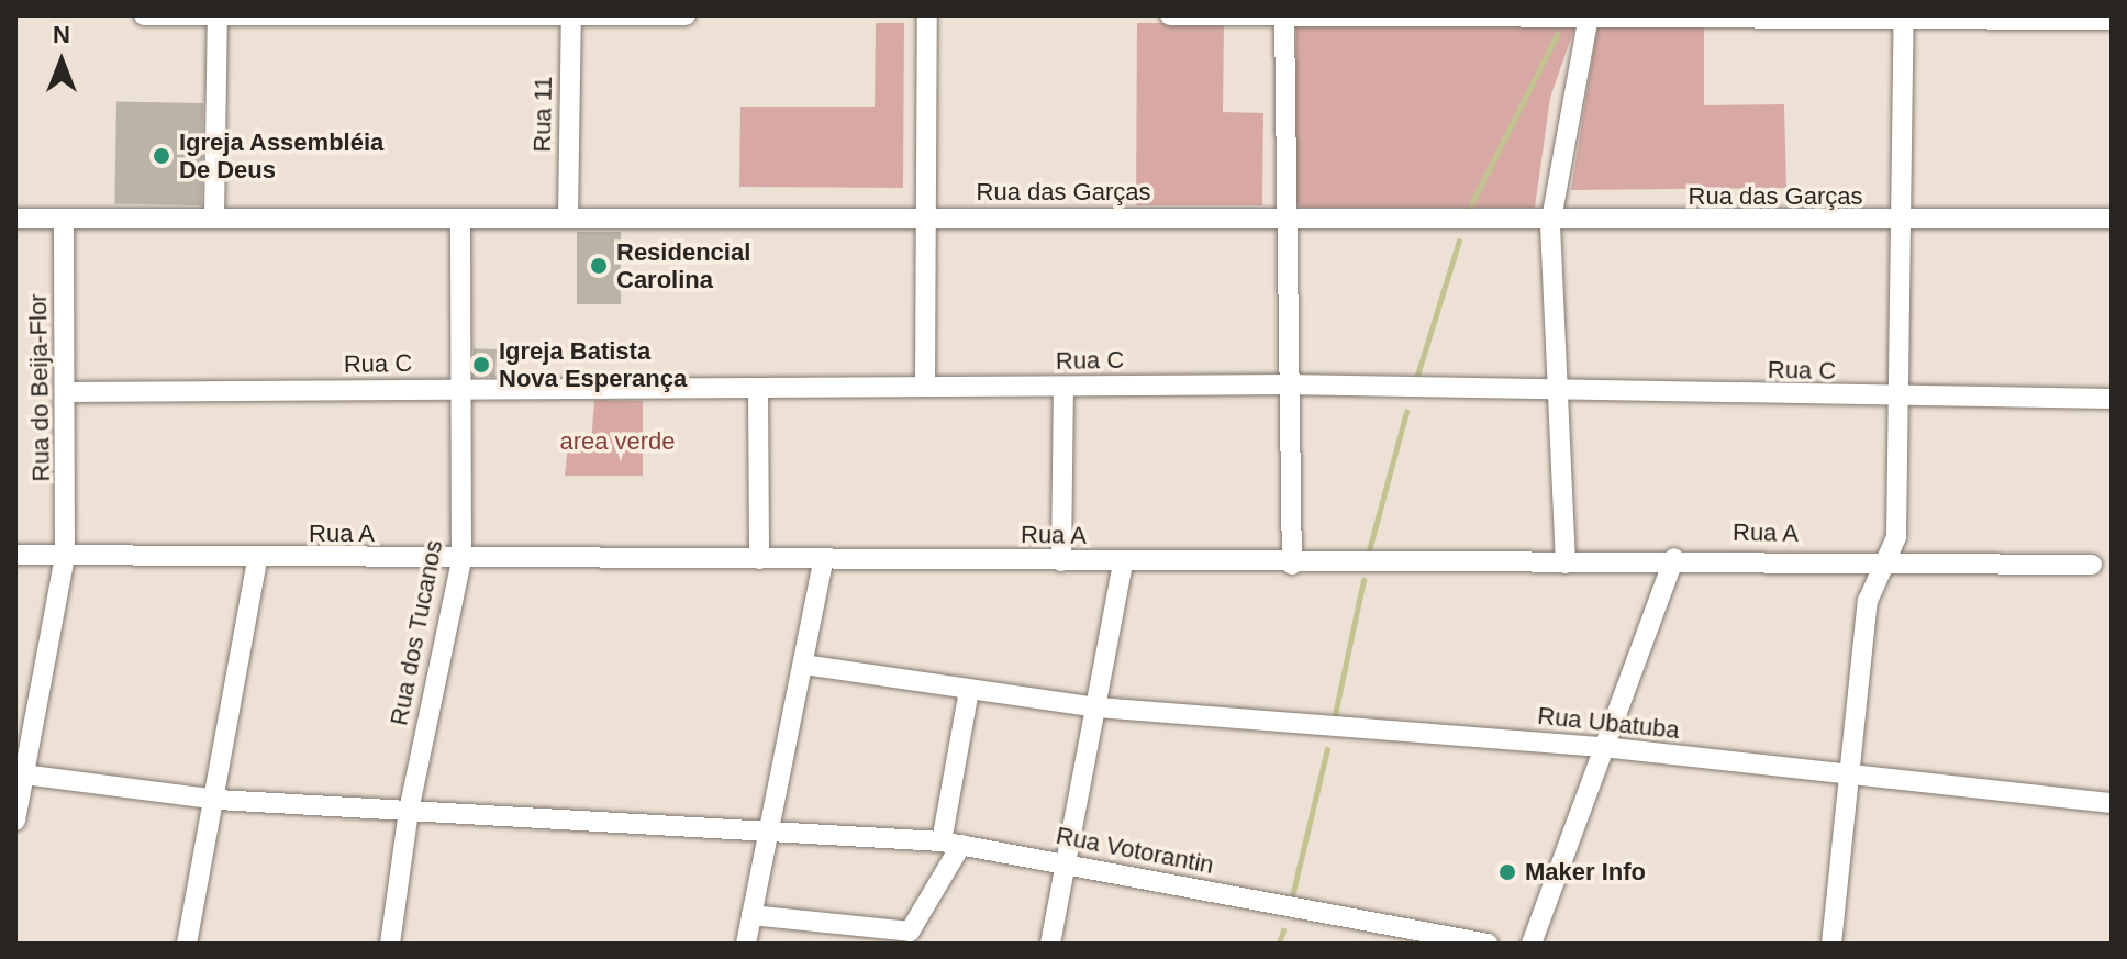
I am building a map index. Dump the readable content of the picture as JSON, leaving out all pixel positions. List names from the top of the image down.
{
  "streets": {
    "street": [
      "Rua 11",
      "Rua das Garças",
      "Rua C",
      "Rua do Beija-Flor",
      "Rua A",
      "Rua dos Tucanos",
      "Rua Ubatuba",
      "Rua Votorantin"
    ]
  },
  "crossings": [
    ["Rua 11", "Rua das Garças"],
    ["Rua das Garças", "Rua do Beija-Flor"],
    ["Rua das Garças", "Rua dos Tucanos"],
    ["Rua C", "Rua do Beija-Flor"],
    ["Rua C", "Rua dos Tucanos"],
    ["Rua do Beija-Flor", "Rua A"],
    ["Rua A", "Rua dos Tucanos"]
  ],
  "parks": ["area verde"],
  "places": [
    "Igreja Assembléia De Deus",
    "Residencial Carolina",
    "Igreja Batista Nova Esperança",
    "Maker Info"
  ],
  "north": "top"
}
